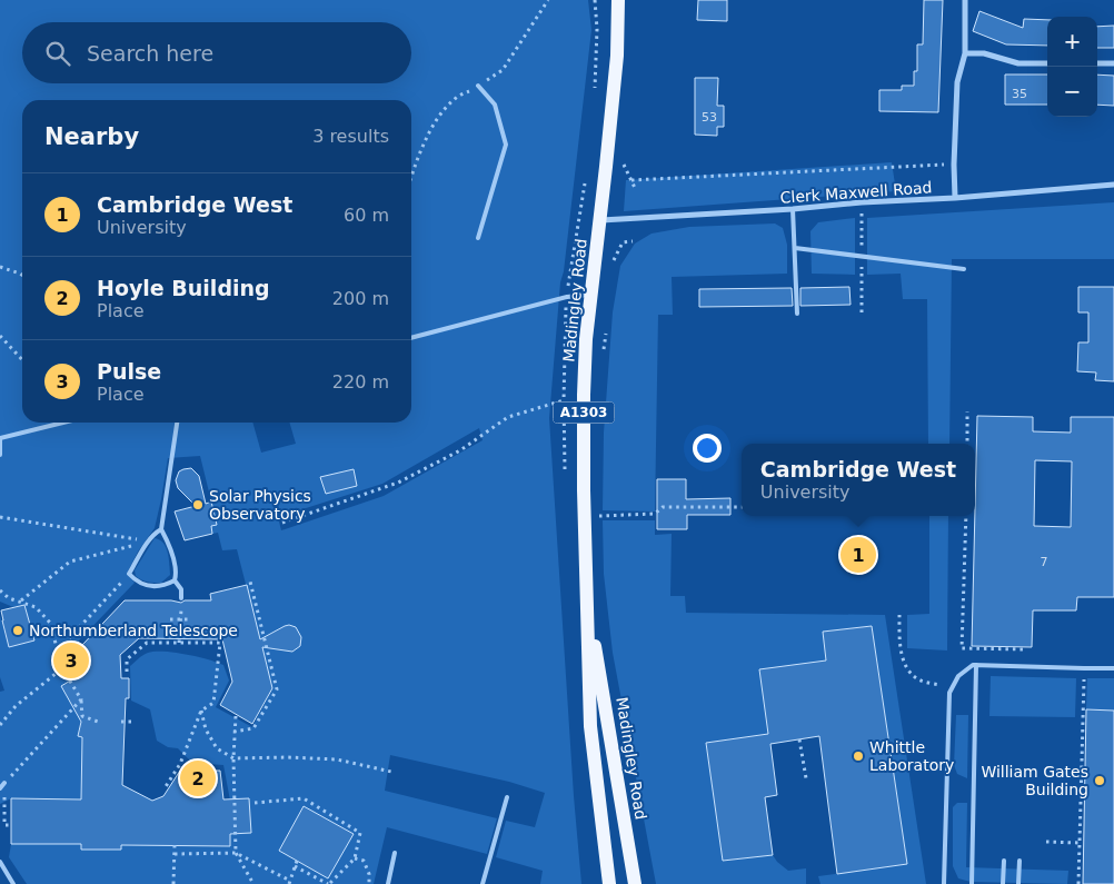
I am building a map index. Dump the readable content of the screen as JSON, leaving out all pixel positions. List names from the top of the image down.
{
  "streets": {
    "main road": ["Madingley Road", "A1303"],
    "street": ["Clerk Maxwell Road"]
  },
  "crossings": [
    ["Clerk Maxwell Road", "Madingley Road"]
  ],
  "places": [
    "Solar Physics Observatory",
    "Northumberland Telescope",
    "Whittle Laboratory",
    "William Gates Building"
  ],
  "house_numbers": ["35", "53", "7"],
  "page": {
    "map_buttons": ["+", "−"],
    "search": "Search here",
    "heading": ["Nearby", "3 results"],
    "list": [
      {
        "mark": "1",
        "name": "Cambridge West",
        "note": "University",
        "value": "60 m"
      },
      {
        "mark": "2",
        "name": "Hoyle Building",
        "note": "Place",
        "value": "200 m"
      },
      {
        "mark": "3",
        "name": "Pulse",
        "note": "Place",
        "value": "220 m"
      }
    ],
    "popup": ["Cambridge West", "University"],
    "pins": ["1", "3", "2"]
  }
}
